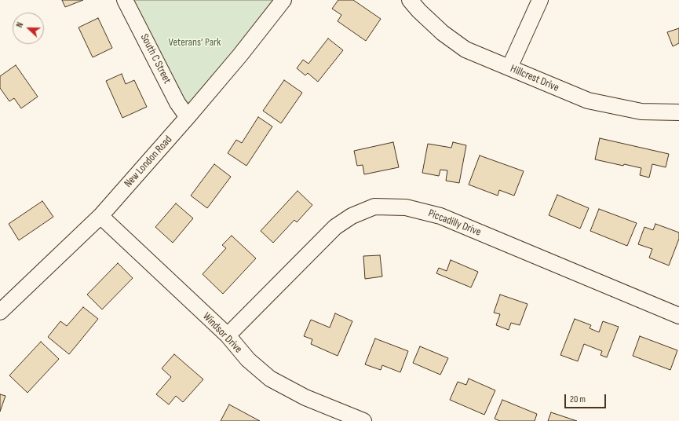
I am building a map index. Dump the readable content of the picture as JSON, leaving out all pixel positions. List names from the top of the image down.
{
  "streets": {
    "street": [
      "South C Street",
      "Hillcrest Drive",
      "New London Road",
      "Piccadilly Drive",
      "Windsor Drive"
    ]
  },
  "crossings": [
    ["South C Street", "New London Road"],
    ["New London Road", "Windsor Drive"],
    ["Piccadilly Drive", "Windsor Drive"]
  ],
  "parks": ["Veterans’ Park"],
  "scale_bar": "20 m",
  "north": "left"
}
